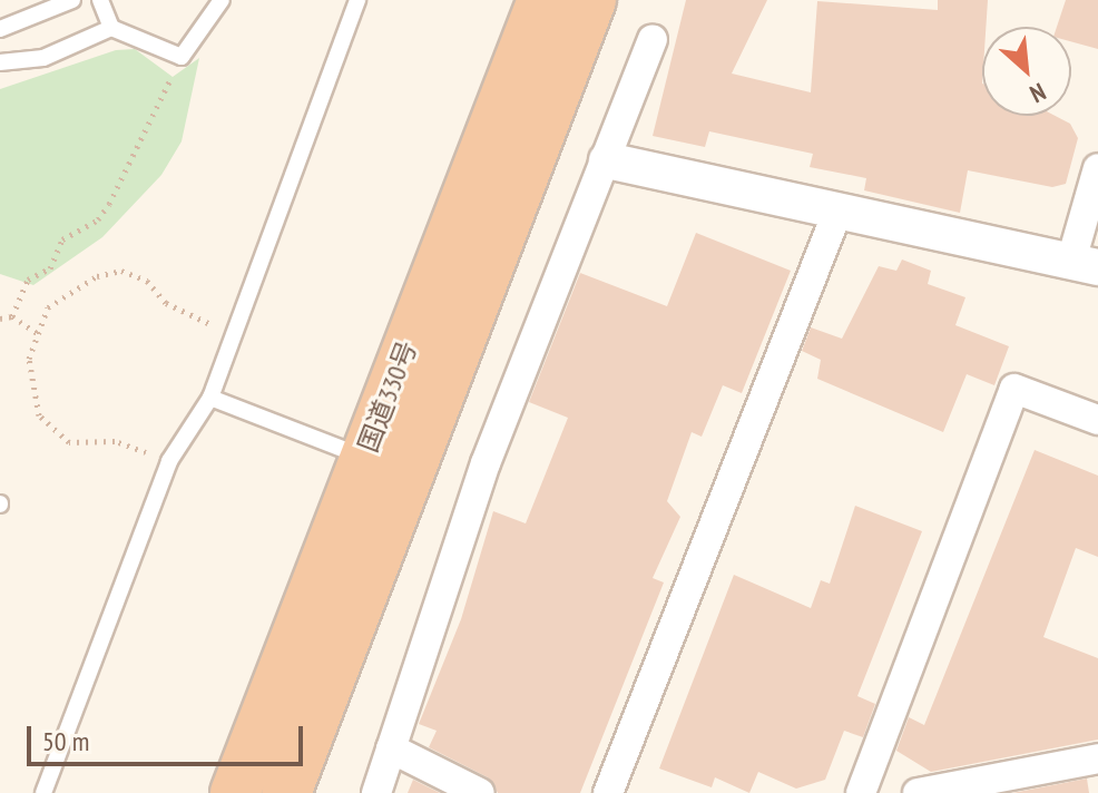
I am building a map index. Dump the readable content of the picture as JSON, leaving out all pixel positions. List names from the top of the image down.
{
  "streets": {
    "highway": ["国道330号"]
  },
  "scale_bar": "50 m",
  "north": "bottom right"
}
